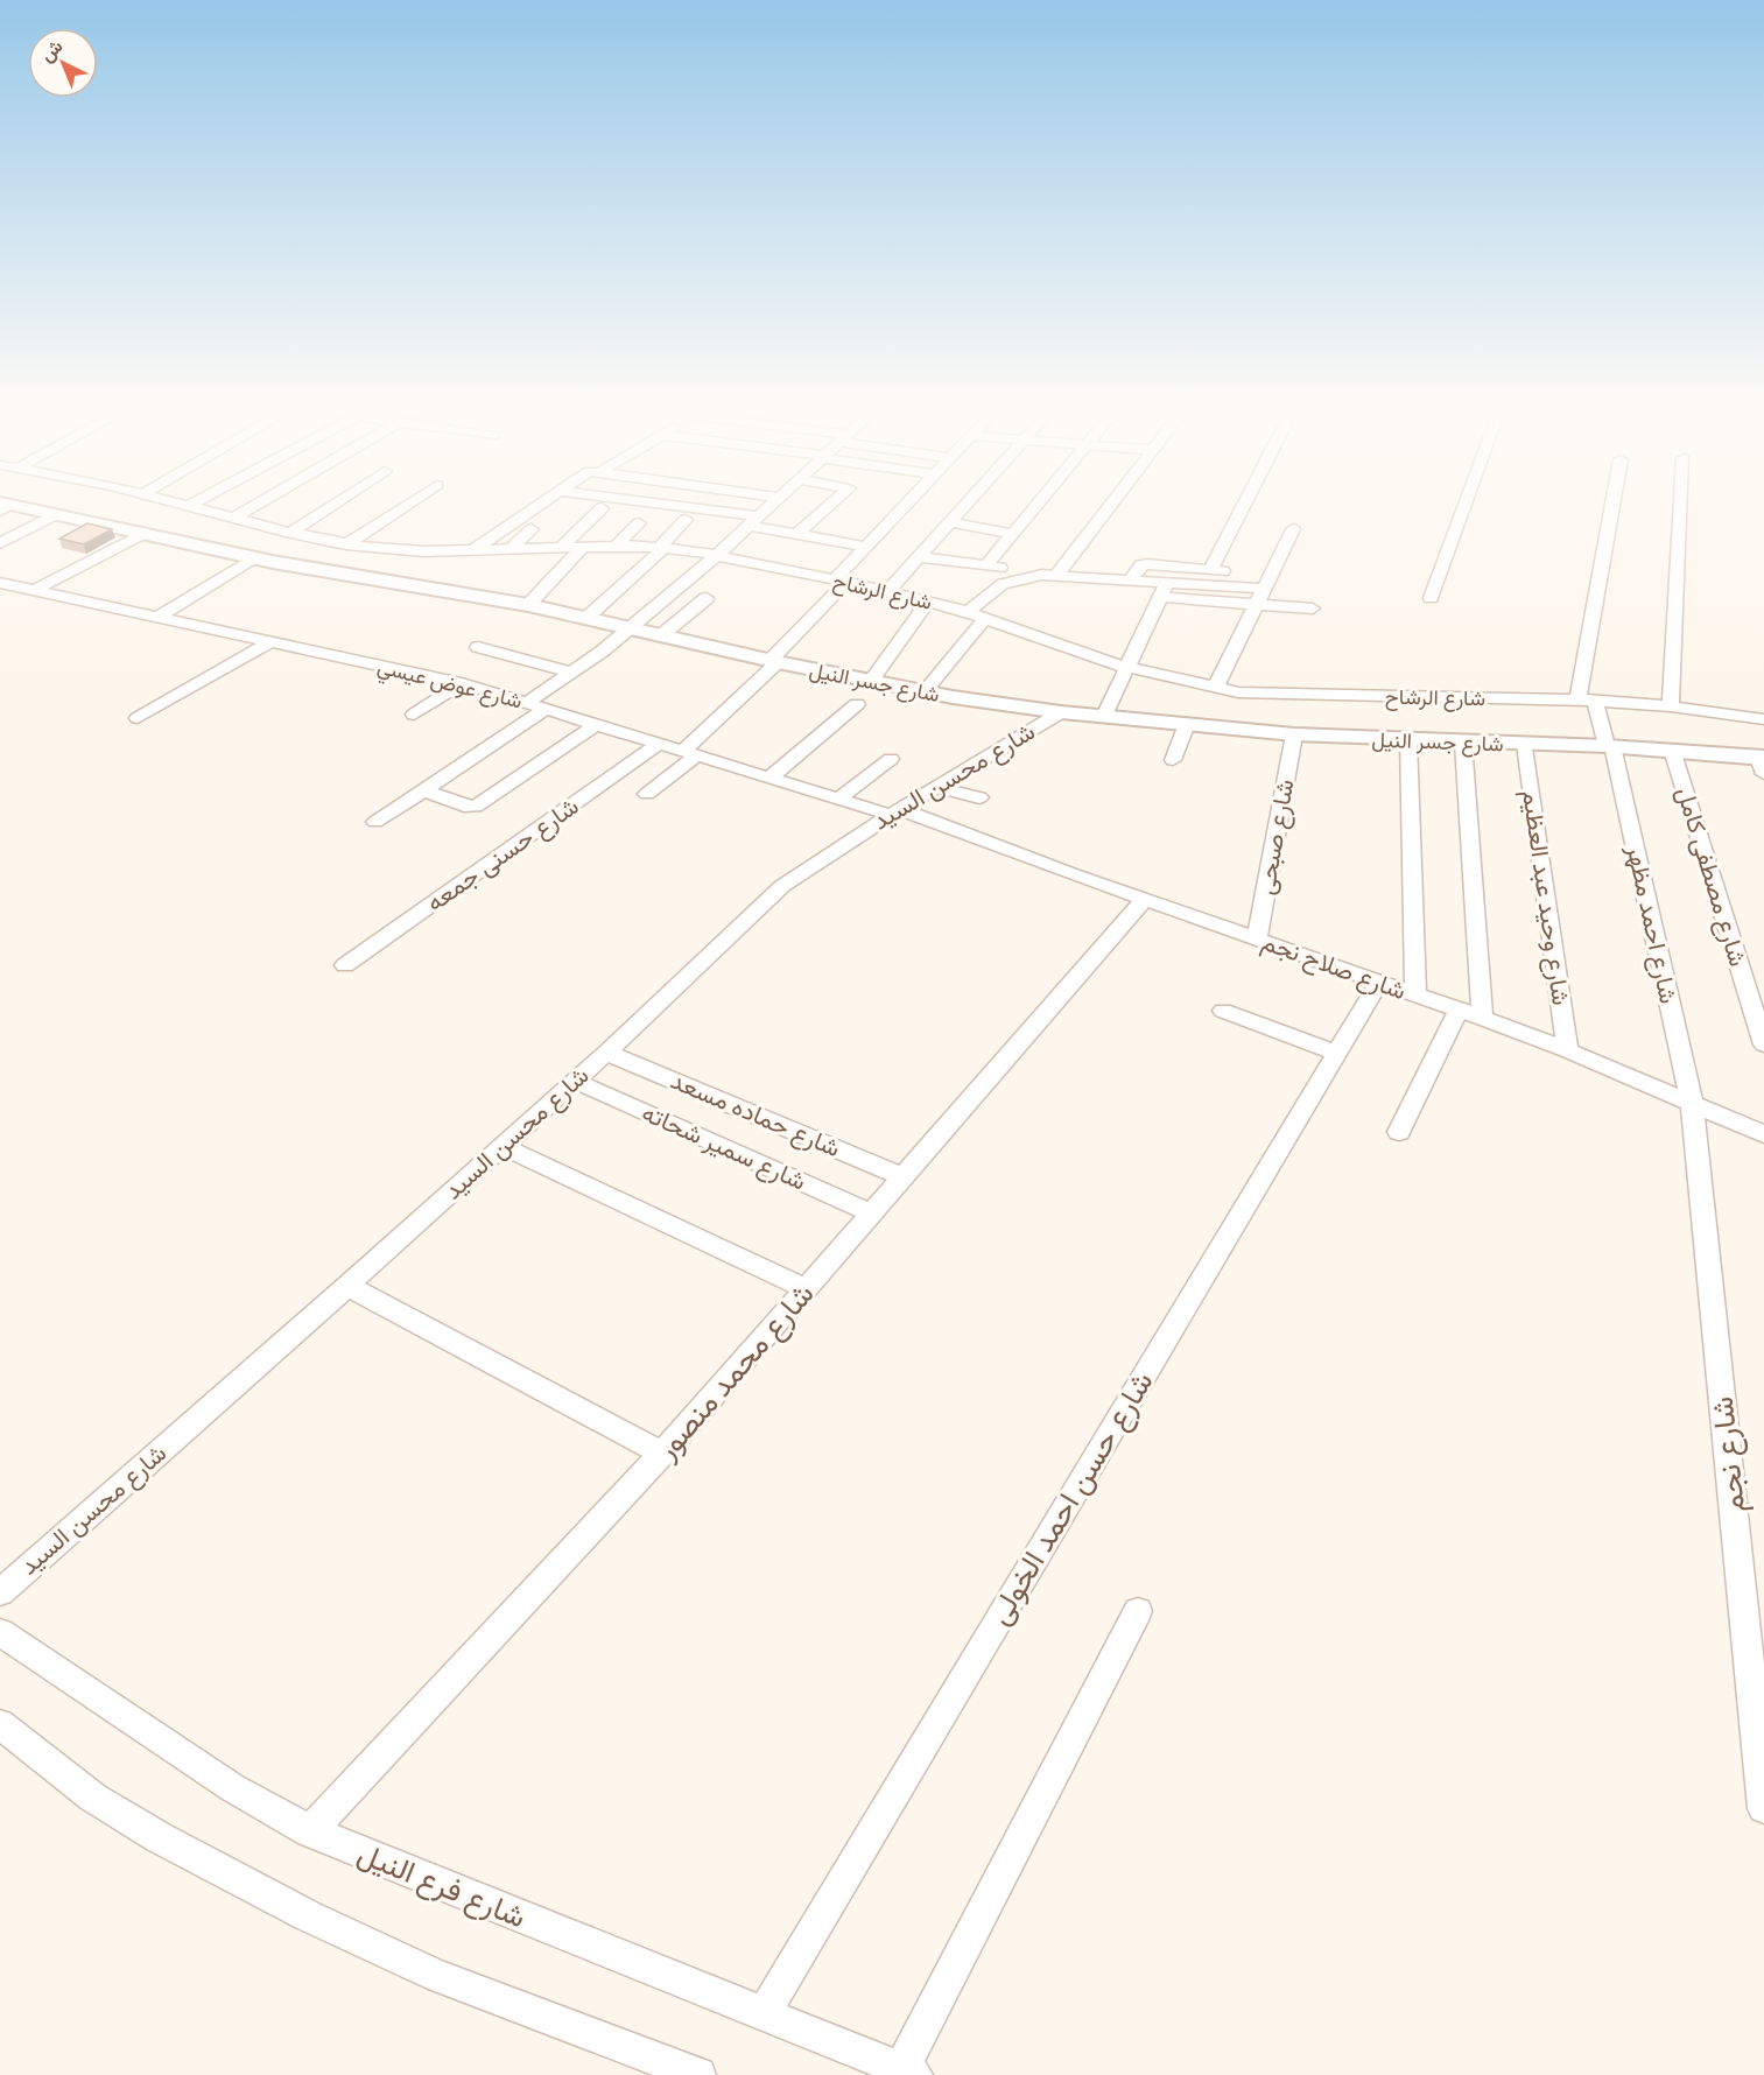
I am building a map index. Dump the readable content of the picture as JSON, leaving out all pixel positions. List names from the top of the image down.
{
  "streets": {
    "street": [
      "شارع الرشاح",
      "شارع جسر النيل",
      "شارع عوض عيسي",
      "شارع محسن السيد",
      "شارع صبحى",
      "شارع حسنى جمعه",
      "شارع مصطفى كامل",
      "شارع وحيد عبد العظيم",
      "شارع احمد مظهر",
      "شارع صلاح نجم",
      "شارع حماده مسعد",
      "شارع سمير شحاته",
      "شارع محمد منصور",
      "شارع نجم",
      "شارع حسن احمد الخولى",
      "شارع فرع النيل"
    ]
  },
  "crossings": [
    ["شارع الرشاح", "شارع احمد مظهر"],
    ["شارع جسر النيل", "شارع محسن السيد"],
    ["شارع جسر النيل", "شارع صبحى"],
    ["شارع جسر النيل", "شارع مصطفى كامل"],
    ["شارع جسر النيل", "شارع وحيد عبد العظيم"],
    ["شارع جسر النيل", "شارع احمد مظهر"],
    ["شارع عوض عيسي", "شارع محسن السيد"],
    ["شارع عوض عيسي", "شارع حسنى جمعه"],
    ["شارع عوض عيسي", "شارع صلاح نجم"],
    ["شارع محسن السيد", "شارع صلاح نجم"],
    ["شارع محسن السيد", "شارع حماده مسعد"],
    ["شارع محسن السيد", "شارع سمير شحاته"],
    ["شارع صبحى", "شارع صلاح نجم"],
    ["شارع وحيد عبد العظيم", "شارع صلاح نجم"],
    ["شارع احمد مظهر", "شارع صلاح نجم"],
    ["شارع احمد مظهر", "شارع نجم"],
    ["شارع صلاح نجم", "شارع محمد منصور"],
    ["شارع صلاح نجم", "شارع نجم"],
    ["شارع صلاح نجم", "شارع حسن احمد الخولى"],
    ["شارع حماده مسعد", "شارع محمد منصور"],
    ["شارع سمير شحاته", "شارع محمد منصور"],
    ["شارع محمد منصور", "شارع فرع النيل"],
    ["شارع حسن احمد الخولى", "شارع فرع النيل"]
  ],
  "north": "top left"
}
